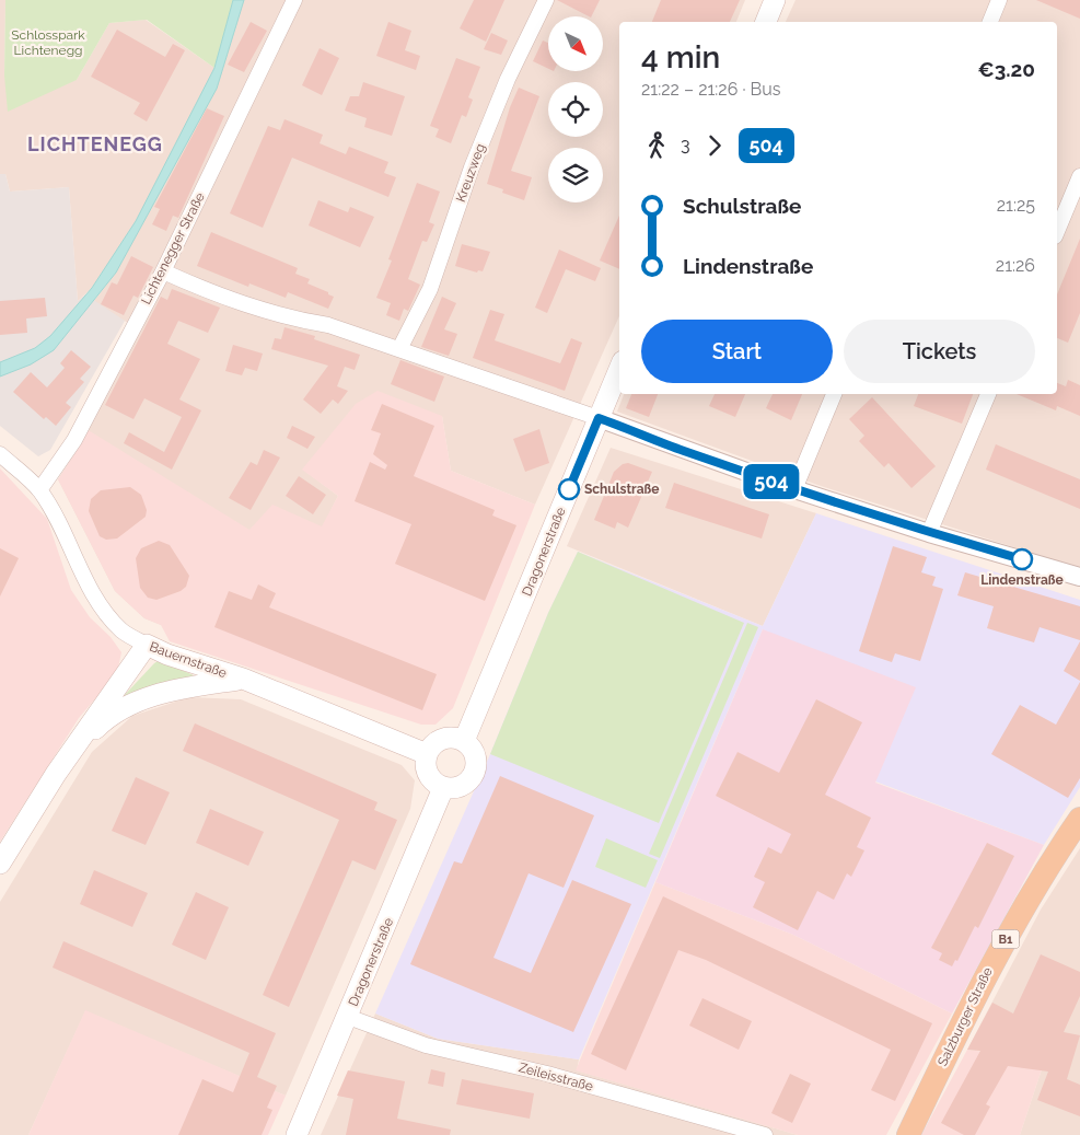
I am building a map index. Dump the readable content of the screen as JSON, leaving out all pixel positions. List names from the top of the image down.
{
  "streets": {
    "main road": [
      "Dragonerstraße",
      "Bauernstraße",
      "B1",
      "Salzburger Straße"
    ],
    "street": ["Kreuzweg", "Lichtenegger Straße", "Zeileisstraße"]
  },
  "crossings": [
    ["Lichtenegger Straße", "Bauernstraße"],
    ["Dragonerstraße", "Bauernstraße"],
    ["Dragonerstraße", "Zeileisstraße"]
  ],
  "districts": ["LICHTENEGG"],
  "parks": ["Schlosspark Lichtenegg"],
  "places": ["Schulstraße", "Lindenstraße"],
  "lines": ["bus line 504"],
  "north": "bottom right",
  "page": {
    "on_map": "504",
    "heading": ["4 min", "21:22 – 21:26 · Bus", "€3.20"],
    "legs": ["3", "504"],
    "list": [
      {
        "name": "Schulstraße",
        "value": "21:25"
      },
      {
        "name": "Lindenstraße",
        "value": "21:26"
      }
    ],
    "buttons": ["Start", "Tickets"]
  }
}
